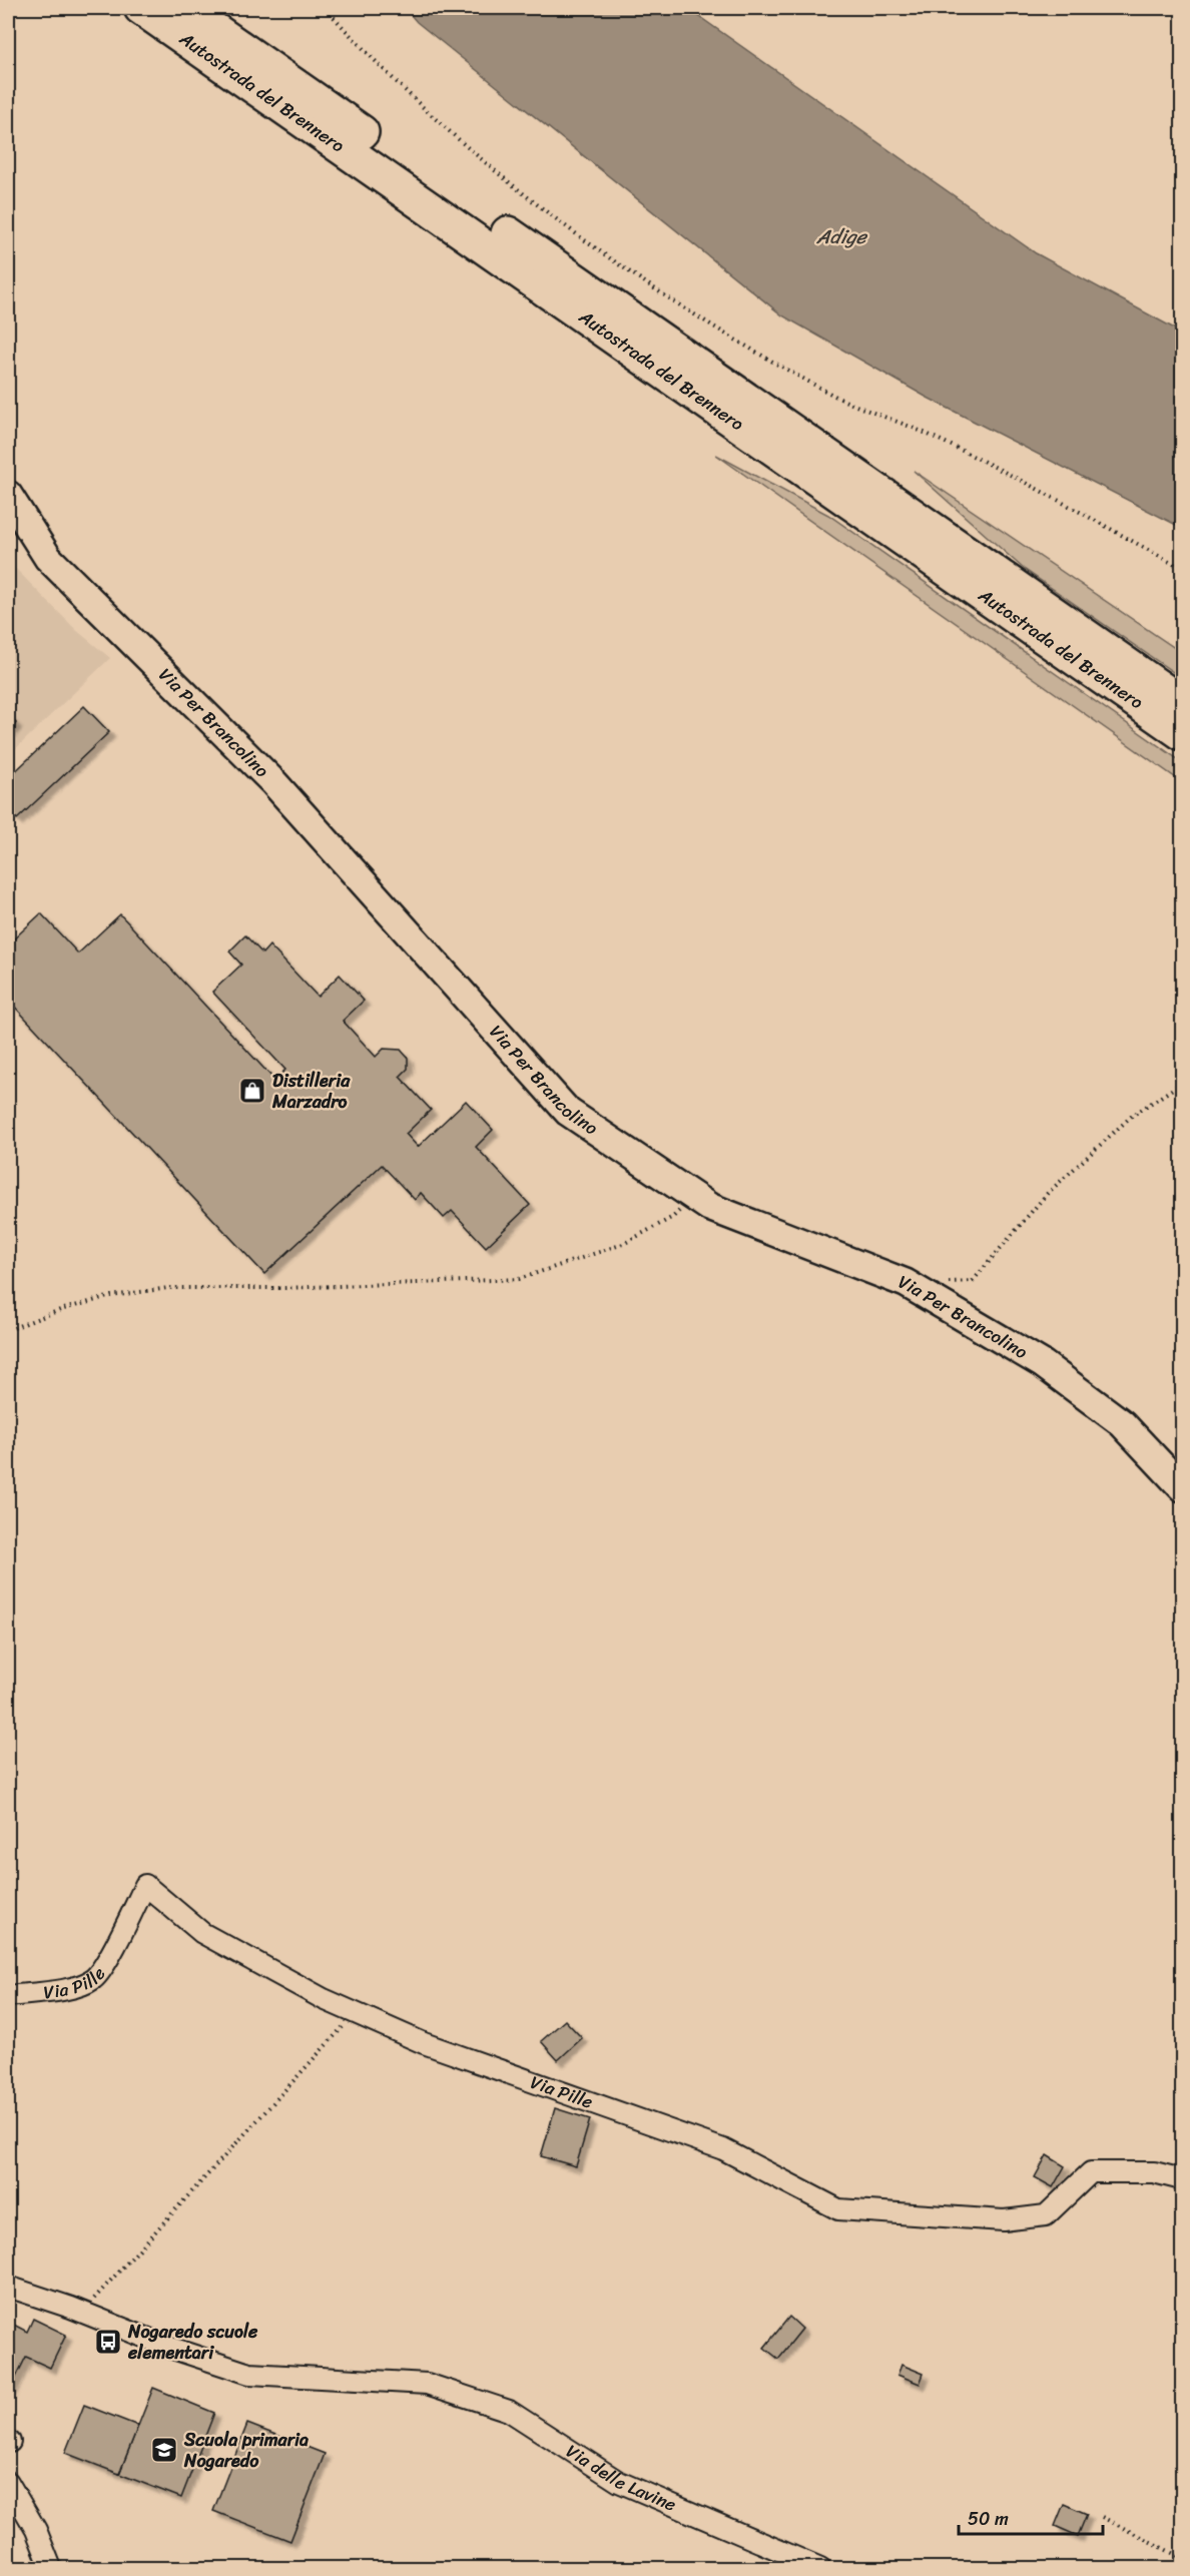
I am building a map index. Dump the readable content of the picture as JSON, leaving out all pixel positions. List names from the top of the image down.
{
  "streets": {
    "highway": ["Autostrada del Brennero"],
    "main road": ["Via Per Brancolino"],
    "street": ["Via Pille", "Via delle Lavine"]
  },
  "water": ["Adige"],
  "places": {
    "shop": ["Distilleria Marzadro"],
    "bus stop": ["Nogaredo scuole elementari"],
    "school or university": ["Scuola primaria Nogaredo"]
  },
  "scale_bar": "50 m"
}
